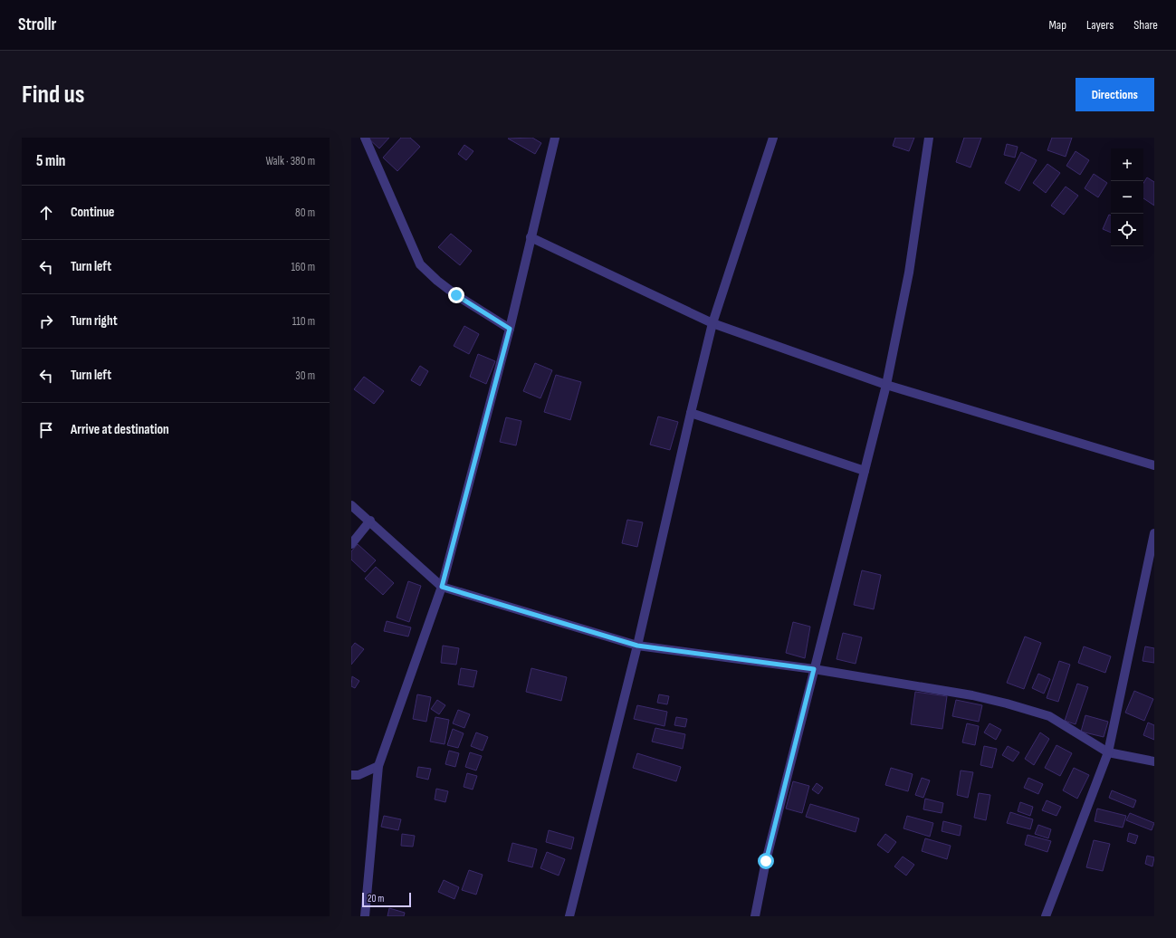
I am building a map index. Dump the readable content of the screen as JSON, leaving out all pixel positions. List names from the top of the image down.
{
  "scale_bar": "20 m",
  "page": {
    "header": "Strollr",
    "nav": ["Map", "Layers", "Share"],
    "buttons": "Directions",
    "title": "Find us",
    "heading": ["5 min", "Walk · 380 m"],
    "map_buttons": ["+", "−"],
    "list": [
      ["Continue", "80 m"],
      ["Turn left", "160 m"],
      ["Turn right", "110 m"],
      ["Turn left", "30 m"],
      "Arrive at destination"
    ],
    "scale": "20 m"
  }
}
